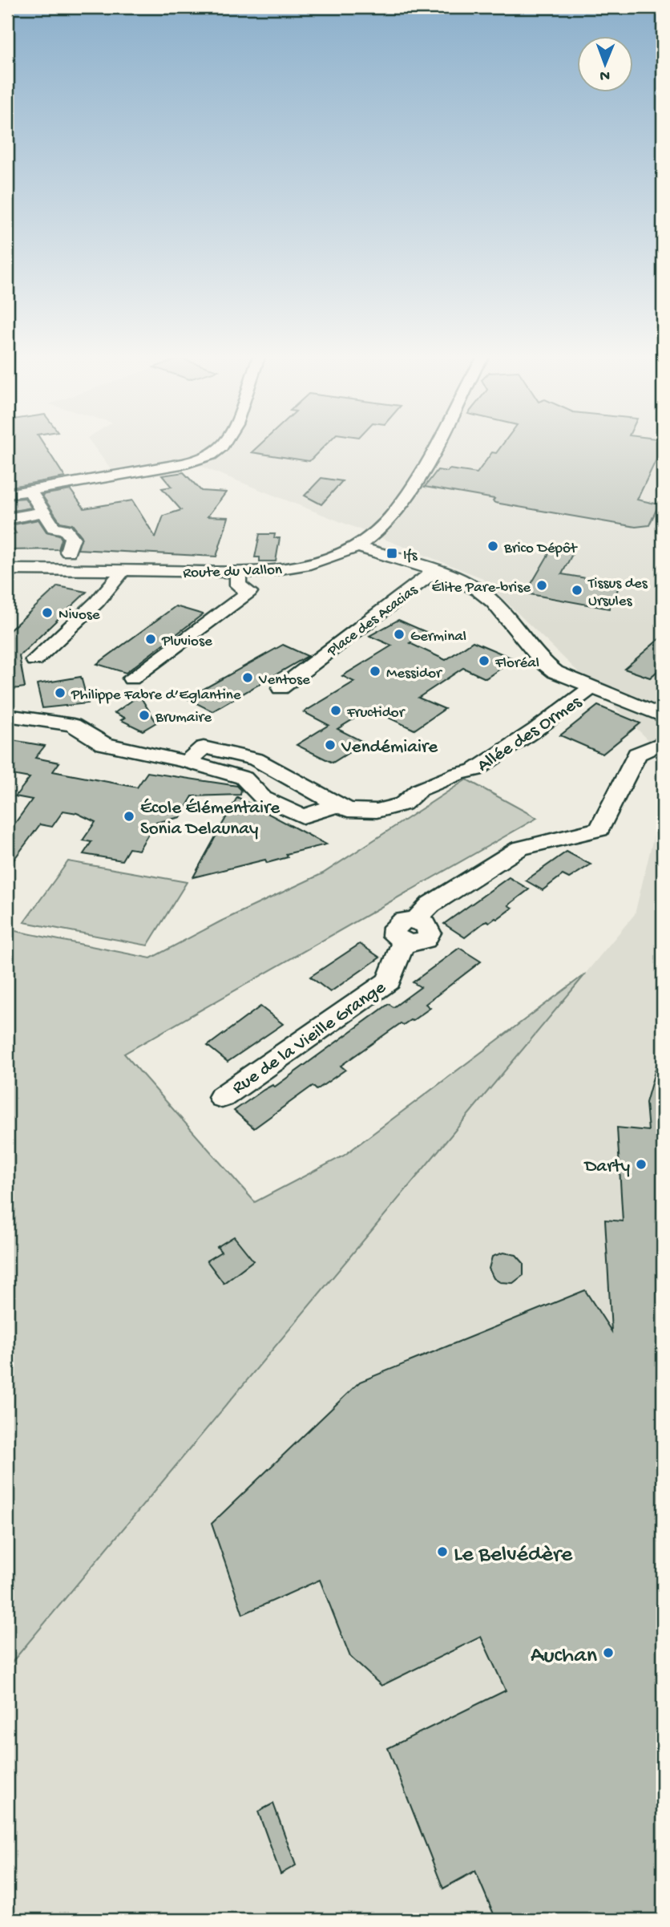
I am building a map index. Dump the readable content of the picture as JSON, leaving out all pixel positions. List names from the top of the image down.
{
  "streets": {
    "street": [
      "Route du Vallon",
      "Place des Acacias",
      "Allée des Ormes",
      "Rue de la Vieille Grange"
    ]
  },
  "places": {
    "other": [
      "Brico Dépôt",
      "Élite Pare-brise",
      "Tissus des Ursules",
      "Nivose",
      "Germinal",
      "Pluviose",
      "Floréal",
      "Messidor",
      "Ventose",
      "Philippe Fabre d’Eglantine",
      "Fructidor",
      "Brumaire",
      "Vendémiaire",
      "École Élémentaire Sonia Delaunay",
      "Darty",
      "Le Belvédère",
      "Auchan"
    ],
    "transit": ["Ifs"]
  },
  "north": "bottom"
}
